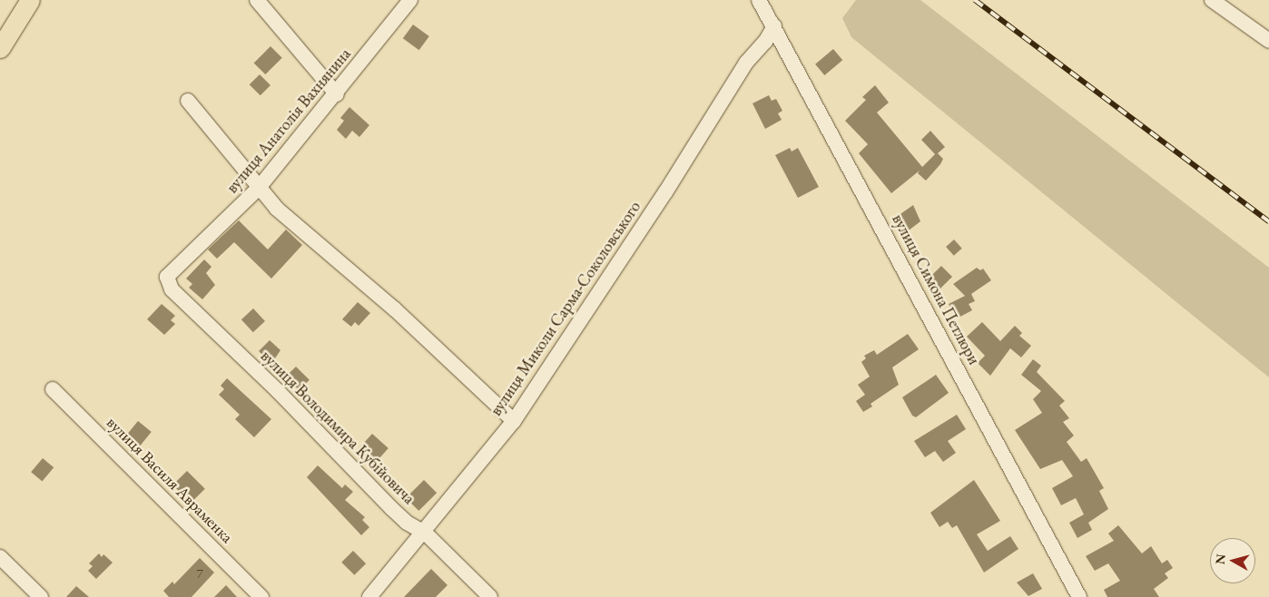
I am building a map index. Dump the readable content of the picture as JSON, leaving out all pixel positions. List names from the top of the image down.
{
  "streets": {
    "street": [
      "вулиця Анатолія Вахнянина",
      "вулиця Симона Петлюри",
      "вулиця Миколи Сарма-Соколовського",
      "вулиця Володимира Кубійовича",
      "вулиця Василя Авраменка"
    ]
  },
  "crossings": [
    ["вулиця Анатолія Вахнянина", "вулиця Володимира Кубійовича"],
    ["вулиця Симона Петлюри", "вулиця Миколи Сарма-Соколовського"],
    ["вулиця Миколи Сарма-Соколовського", "вулиця Володимира Кубійовича"]
  ],
  "house_numbers": ["7"],
  "north": "left"
}
